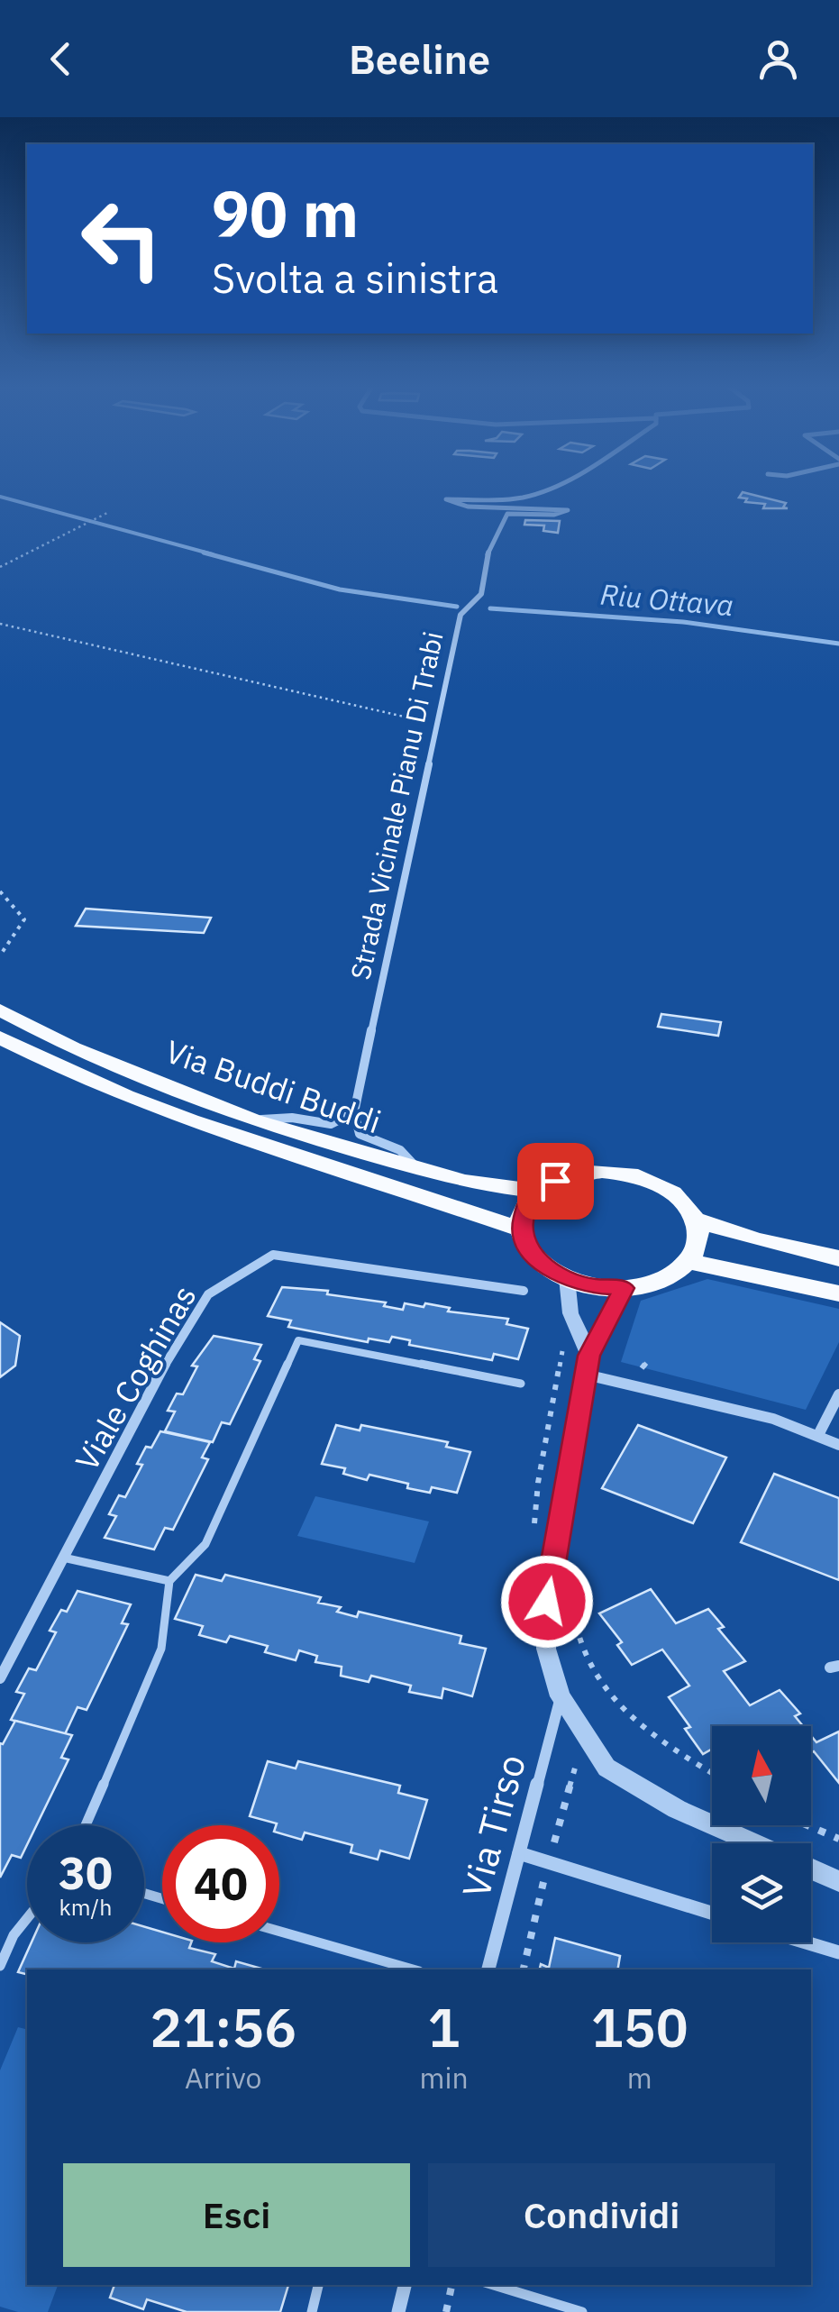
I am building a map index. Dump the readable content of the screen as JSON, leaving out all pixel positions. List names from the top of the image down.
{
  "streets": {
    "main road": ["Via Buddi Buddi"],
    "street": ["Strada Vicinale Pianu Di Trabi", "Viale Coghinas", "Via Tirso"]
  },
  "water": ["Riu Ottava"],
  "north": "top",
  "page": {
    "header": "Beeline",
    "turn": ["90 m", "Svolta a sinistra"],
    "speed": "30 km/h",
    "limit": "40",
    "eta": [
      "21:56",
      "Arrivo",
      "1",
      "min",
      "150",
      "m"
    ],
    "buttons": ["Esci", "Condividi"]
  }
}
